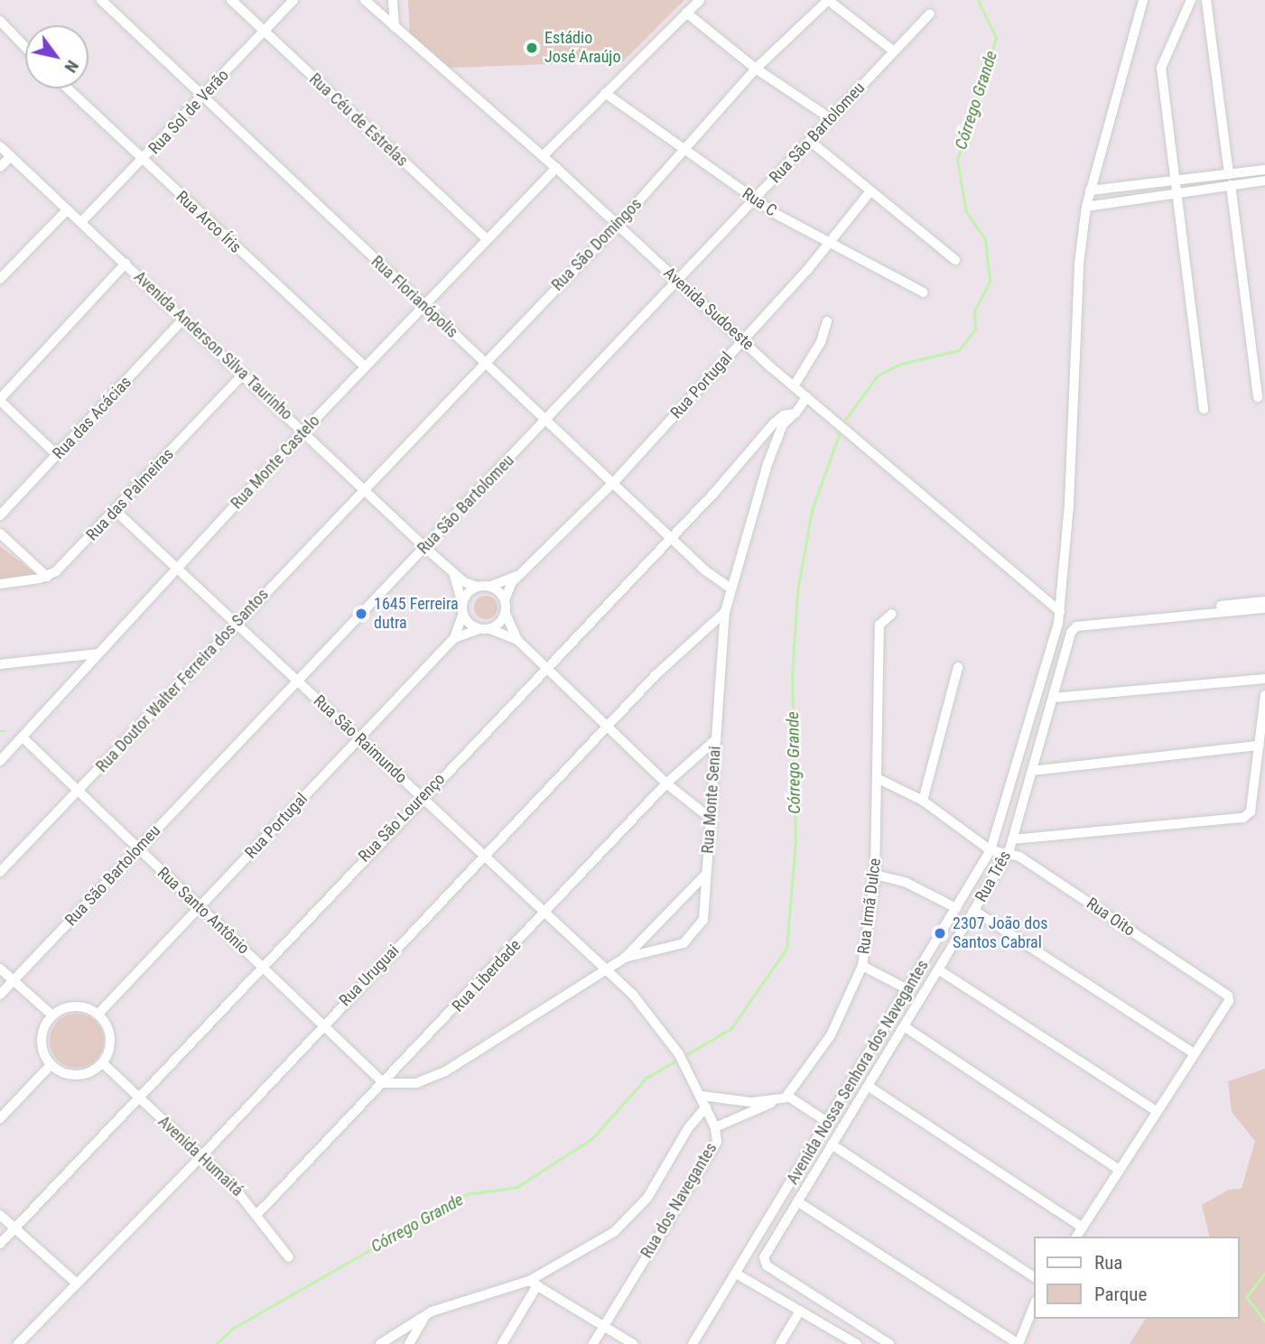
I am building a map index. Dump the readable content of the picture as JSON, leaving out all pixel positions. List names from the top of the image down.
{
  "streets": {
    "street": [
      "Rua Sol de Verão",
      "Rua Céu de Estrelas",
      "Rua São Bartolomeu",
      "Rua C",
      "Rua Arco Íris",
      "Rua São Domingos",
      "Rua Florianópolis",
      "Avenida Sudoeste",
      "Avenida Anderson Silva Taurinho",
      "Rua Portugal",
      "Rua das Acácias",
      "Rua Monte Castelo",
      "Rua das Palmeiras",
      "Rua Doutor Walter Ferreira dos Santos",
      "Rua São Raimundo",
      "Rua Monte Senai",
      "Rua São Lourenço",
      "Rua Três",
      "Rua Irmã Dulce",
      "Rua Santo Antônio",
      "Rua Oito",
      "Rua Uruguai",
      "Rua Liberdade",
      "Avenida Nossa Senhora dos Navegantes",
      "Avenida Humaitá",
      "Rua dos Navegantes"
    ]
  },
  "crossings": [
    ["Rua Sol de Verão", "Rua Céu de Estrelas"],
    ["Rua Sol de Verão", "Rua Arco Íris"],
    ["Rua Sol de Verão", "Rua Florianópolis"],
    ["Rua Sol de Verão", "Avenida Anderson Silva Taurinho"],
    ["Rua Céu de Estrelas", "Rua Monte Castelo"],
    ["Rua São Bartolomeu", "Rua C"],
    ["Rua São Bartolomeu", "Rua Florianópolis"],
    ["Rua São Bartolomeu", "Avenida Sudoeste"],
    ["Rua São Bartolomeu", "Avenida Anderson Silva Taurinho"],
    ["Rua São Bartolomeu", "Rua São Raimundo"],
    ["Rua São Bartolomeu", "Rua Santo Antônio"],
    ["Rua C", "Rua São Domingos"],
    ["Rua C", "Rua Portugal"],
    ["Rua Arco Íris", "Rua Monte Castelo"],
    ["Rua São Domingos", "Rua Florianópolis"],
    ["Rua São Domingos", "Avenida Sudoeste"],
    ["Rua São Domingos", "Avenida Anderson Silva Taurinho"],
    ["Rua São Domingos", "Rua Doutor Walter Ferreira dos Santos"],
    ["Rua Florianópolis", "Rua Portugal"],
    ["Rua Florianópolis", "Rua Monte Castelo"],
    ["Rua Florianópolis", "Rua Monte Senai"],
    ["Rua Florianópolis", "Rua São Lourenço"],
    ["Avenida Sudoeste", "Rua Portugal"],
    ["Avenida Sudoeste", "Rua Monte Castelo"],
    ["Avenida Sudoeste", "Rua São Lourenço"],
    ["Avenida Sudoeste", "Avenida Nossa Senhora dos Navegantes"],
    ["Avenida Anderson Silva Taurinho", "Rua Portugal"],
    ["Avenida Anderson Silva Taurinho", "Rua das Acácias"],
    ["Avenida Anderson Silva Taurinho", "Rua Monte Castelo"],
    ["Avenida Anderson Silva Taurinho", "Rua das Palmeiras"],
    ["Avenida Anderson Silva Taurinho", "Rua Doutor Walter Ferreira dos Santos"],
    ["Rua Portugal", "Rua São Raimundo"],
    ["Rua Portugal", "Rua Santo Antônio"],
    ["Rua Portugal", "Avenida Humaitá"],
    ["Rua Monte Castelo", "Rua São Raimundo"],
    ["Rua Monte Castelo", "Rua Santo Antônio"],
    ["Rua das Palmeiras", "Rua São Raimundo"],
    ["Rua Doutor Walter Ferreira dos Santos", "Rua São Raimundo"],
    ["Rua Doutor Walter Ferreira dos Santos", "Rua Santo Antônio"],
    ["Rua São Raimundo", "Rua São Lourenço"],
    ["Rua São Raimundo", "Rua Uruguai"],
    ["Rua São Raimundo", "Rua Liberdade"],
    ["Rua São Raimundo", "Rua dos Navegantes"],
    ["Rua Monte Senai", "Rua Uruguai"],
    ["Rua Monte Senai", "Rua Liberdade"],
    ["Rua São Lourenço", "Rua Santo Antônio"],
    ["Rua São Lourenço", "Avenida Humaitá"],
    ["Rua Três", "Rua Oito"],
    ["Rua Santo Antônio", "Rua Uruguai"],
    ["Rua Santo Antônio", "Rua Liberdade"],
    ["Rua Oito", "Avenida Nossa Senhora dos Navegantes"],
    ["Rua Uruguai", "Avenida Humaitá"],
    ["Rua Liberdade", "Avenida Humaitá"]
  ],
  "water": ["Córrego Grande"],
  "places": ["Estádio José Araújo", "1645 Ferreira dutra", "2307 João dos Santos Cabral"],
  "legend": ["Rua", "Parque"],
  "north": "bottom right"
}
